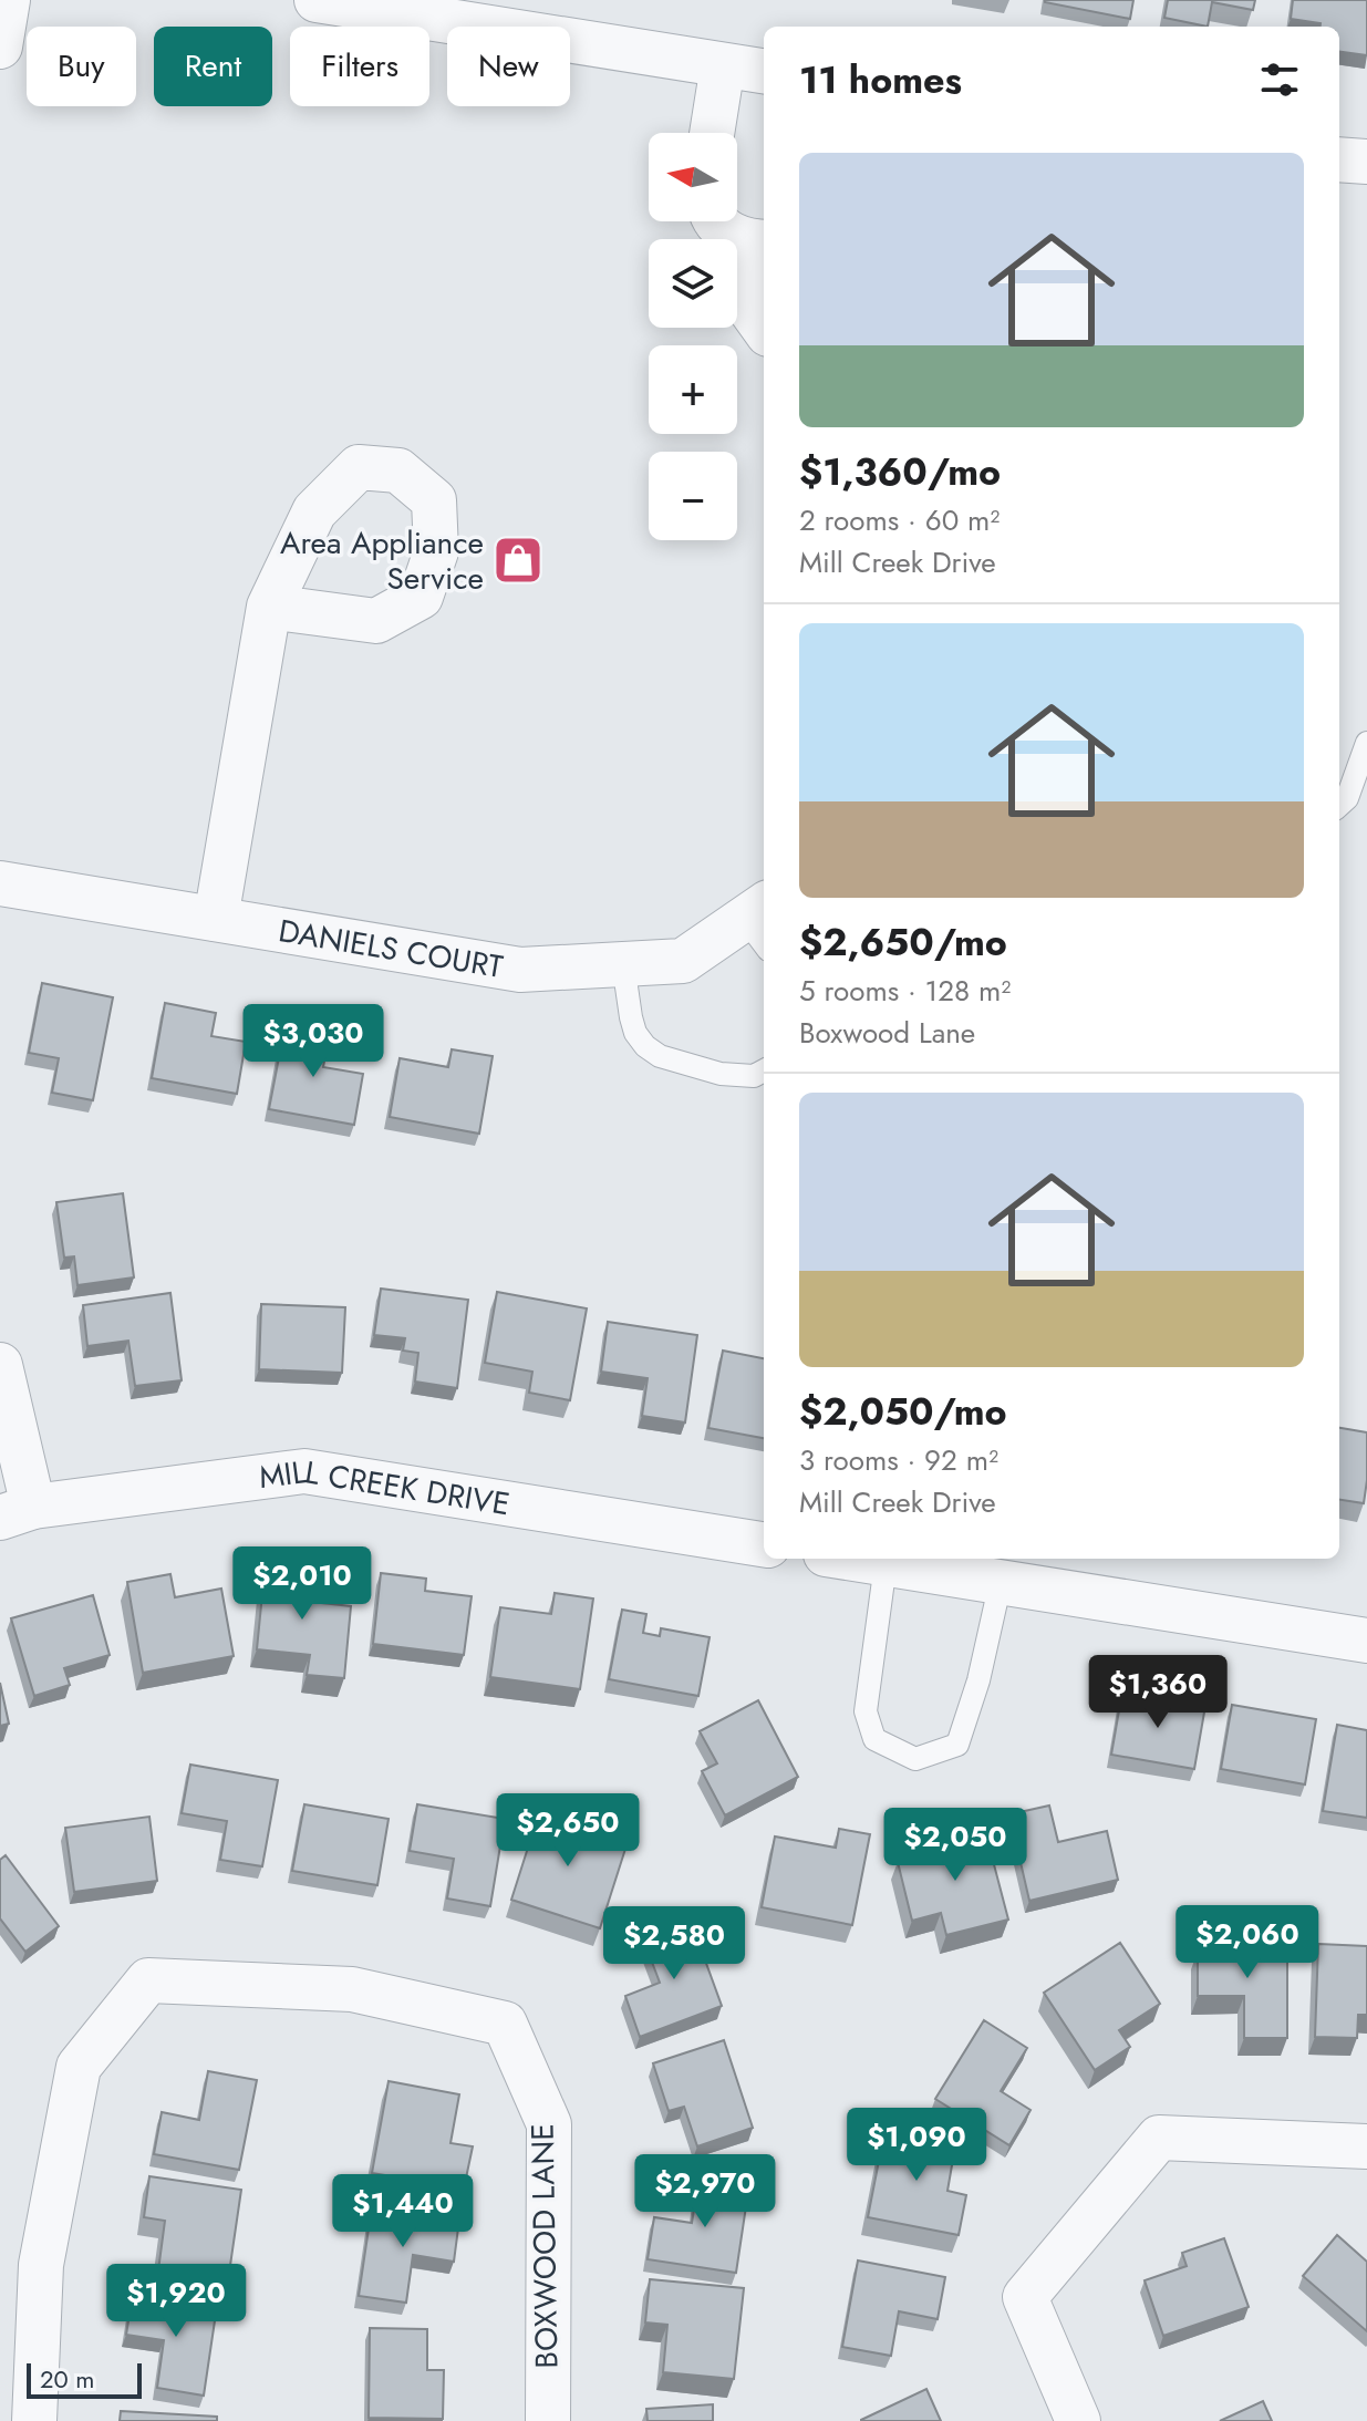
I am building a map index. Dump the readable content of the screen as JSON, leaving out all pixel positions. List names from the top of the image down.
{
  "streets": {
    "street": ["DANIELS COURT", "MILL CREEK DRIVE", "BOXWOOD LANE"]
  },
  "places": {
    "shop": ["Area Appliance Service"]
  },
  "scale_bar": "20 m",
  "north": "left",
  "page": {
    "chip": [
      "Buy",
      "Rent",
      "Filters",
      "New"
    ],
    "heading": "11 homes",
    "map_buttons": ["+", "−"],
    "list": [
      {
        "name": "$1,360/mo",
        "note": "2 rooms · 60 m² · Mill Creek Drive"
      },
      {
        "name": "$2,650/mo",
        "note": "5 rooms · 128 m² · Boxwood Lane"
      },
      {
        "name": "$2,050/mo",
        "note": "3 rooms · 92 m² · Mill Creek Drive"
      }
    ],
    "price": [
      "$3,030",
      "$2,010",
      "$1,360",
      "$2,650",
      "$2,050",
      "$2,060",
      "$2,580",
      "$1,090",
      "$2,970",
      "$1,440",
      "$1,920"
    ],
    "scale": "20 m"
  }
}
